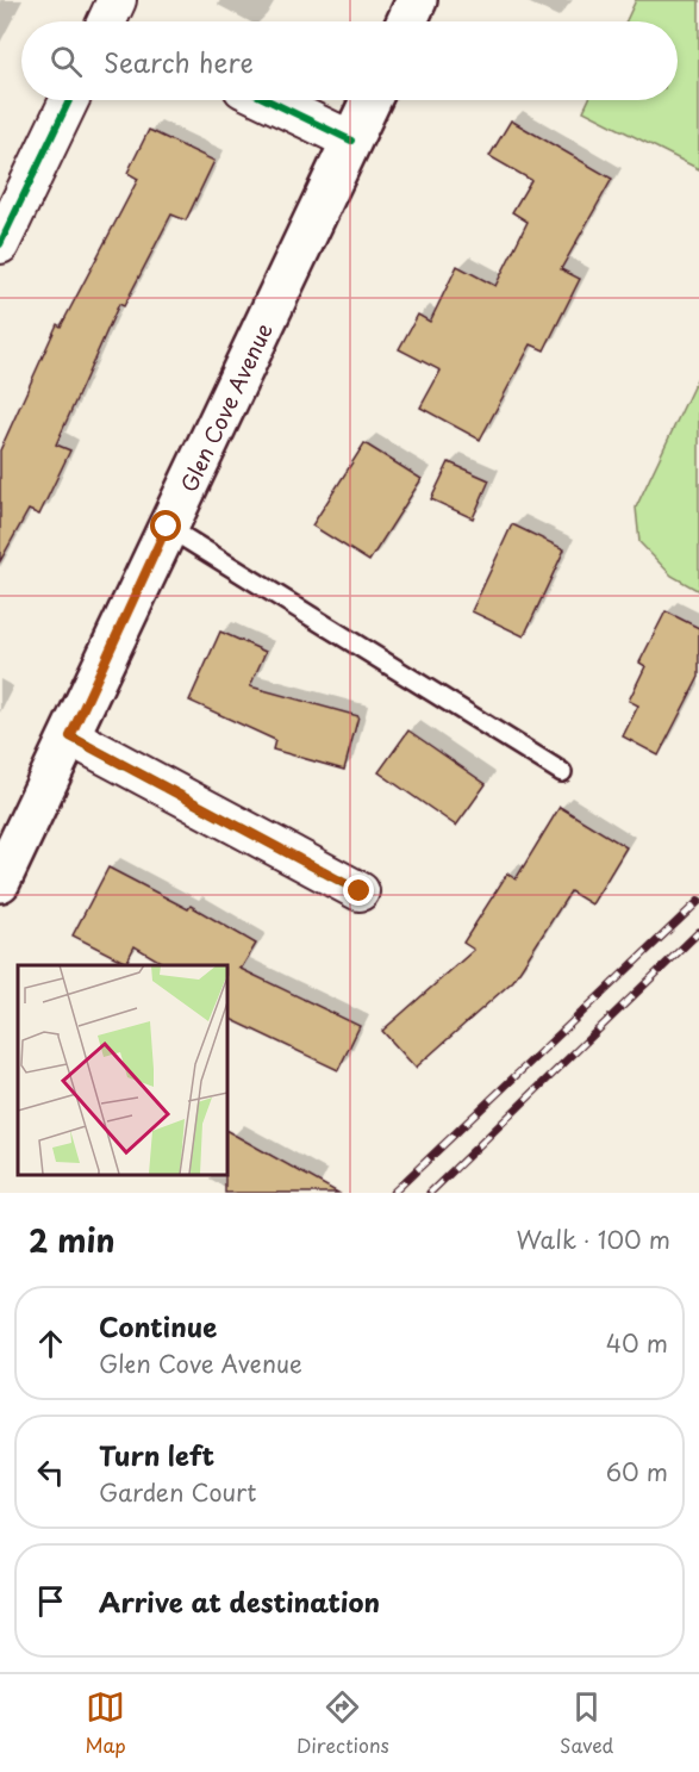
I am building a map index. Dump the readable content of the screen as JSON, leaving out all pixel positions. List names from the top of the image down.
{
  "streets": {
    "main road": ["Glen Cove Avenue"]
  },
  "page": {
    "search": "Search here",
    "heading": ["2 min", "Walk · 100 m"],
    "list": [
      ["Continue", "Glen Cove Avenue", "40 m"],
      ["Turn left", "Garden Court", "60 m"],
      "Arrive at destination"
    ],
    "nav": ["Map", "Directions", "Saved"]
  }
}
